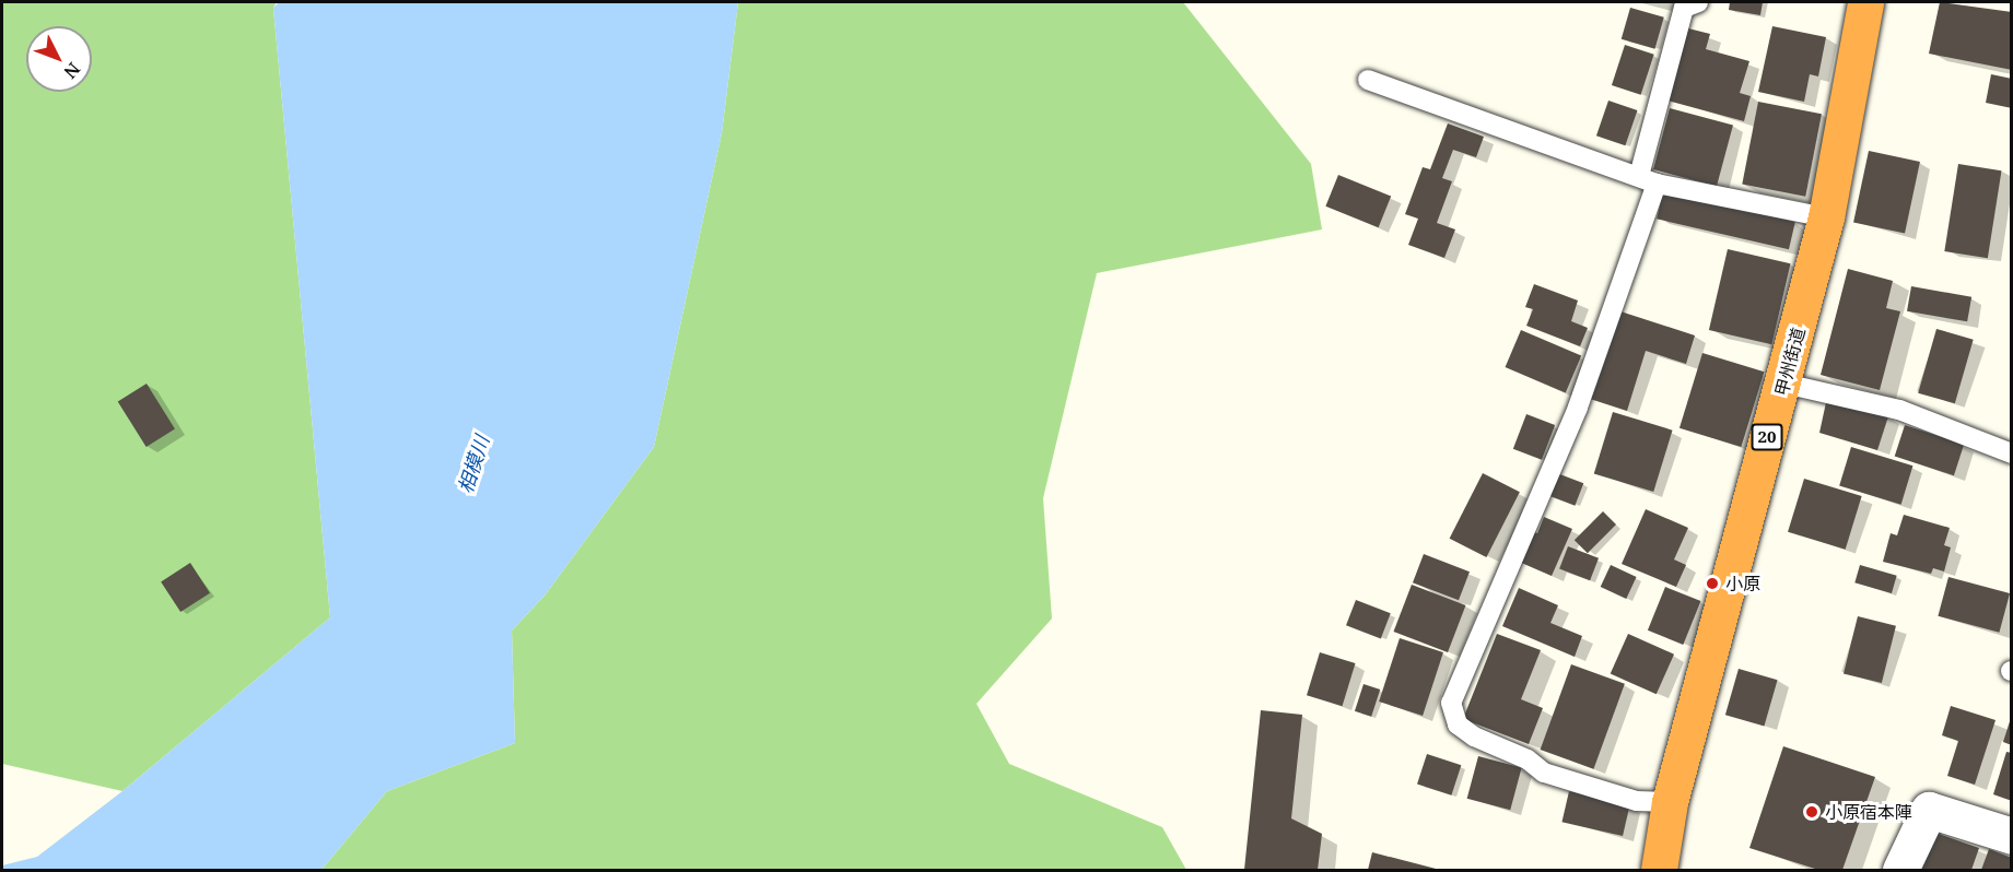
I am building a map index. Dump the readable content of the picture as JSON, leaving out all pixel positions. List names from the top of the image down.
{
  "streets": {
    "highway": ["甲州街道", "20"]
  },
  "water": ["相模川"],
  "places": ["小原", "小原宿本陣"],
  "north": "bottom right"
}
